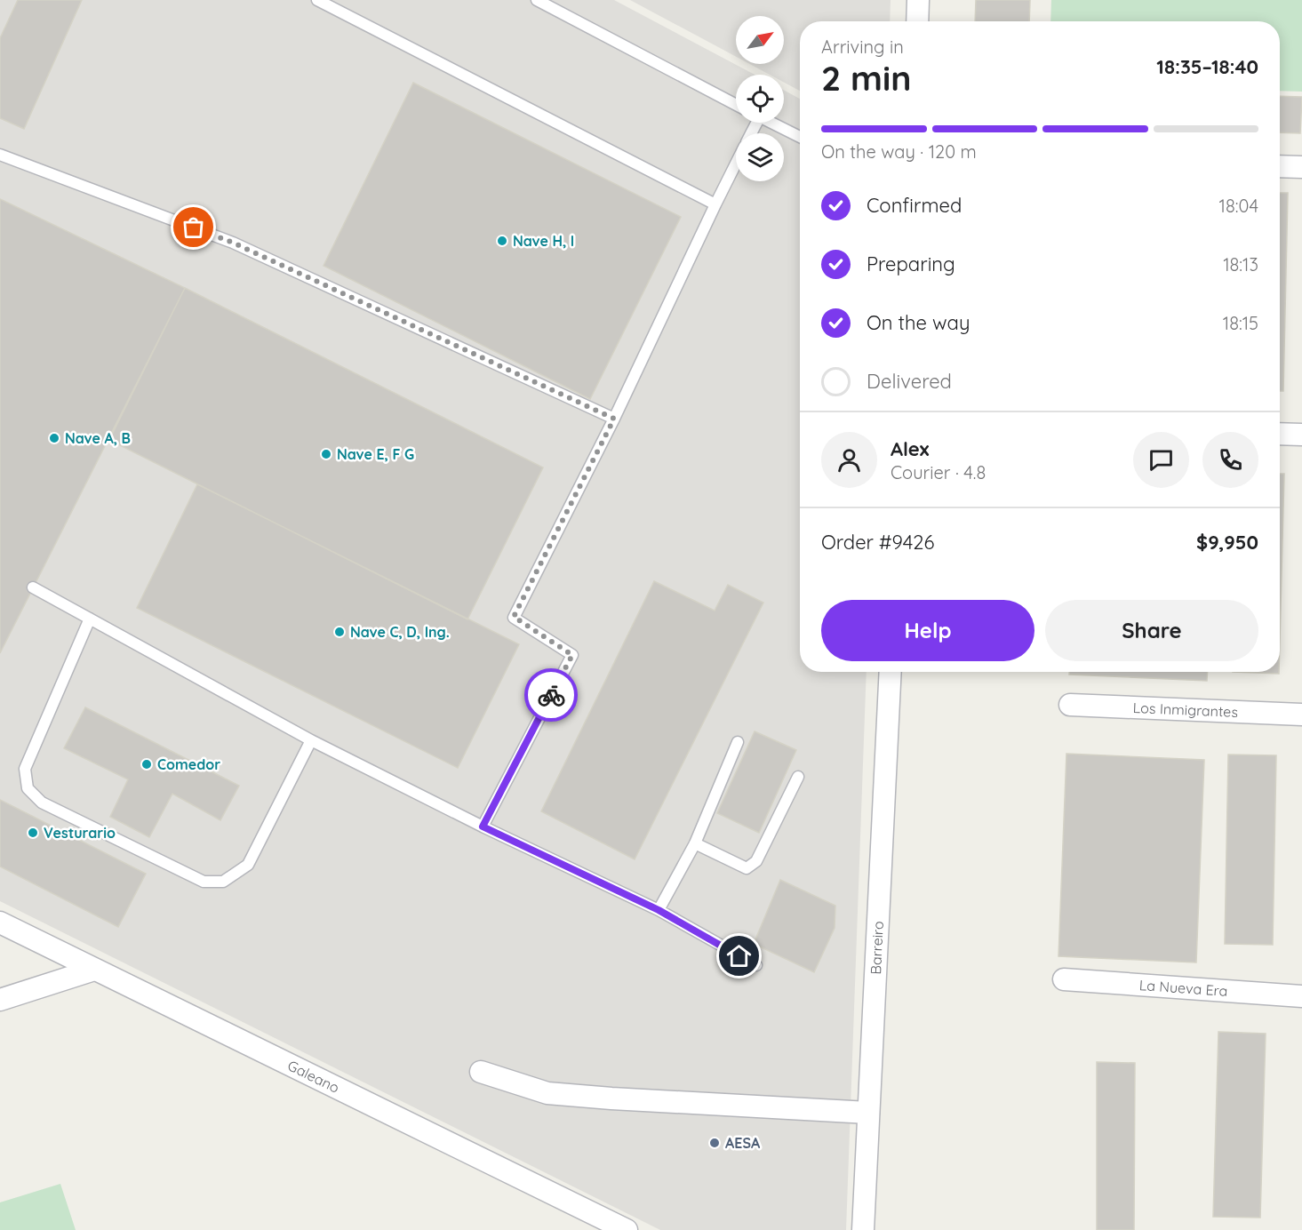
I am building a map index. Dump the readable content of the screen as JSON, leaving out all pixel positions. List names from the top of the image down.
{
  "streets": {
    "street": [
      "Los Inmigrantes",
      "Barreiro",
      "La Nueva Era",
      "Galeano"
    ]
  },
  "places": [
    "Nave H, I",
    "Nave A, B",
    "Nave E, F G",
    "Nave C, D, Ing.",
    "Comedor",
    "Vesturario",
    "AESA"
  ],
  "north": "top right",
  "page": {
    "heading": ["2 min", "Arriving in", "18:35–18:40"],
    "panel": [
      "Alex",
      "Courier · 4.8",
      "Order #9426",
      "$9,950"
    ],
    "bar": "On the way · 120 m",
    "list": [
      ["Confirmed", "18:04"],
      ["Preparing", "18:13"],
      ["On the way", "18:15"],
      "Delivered"
    ],
    "buttons": ["Help", "Share"]
  }
}
